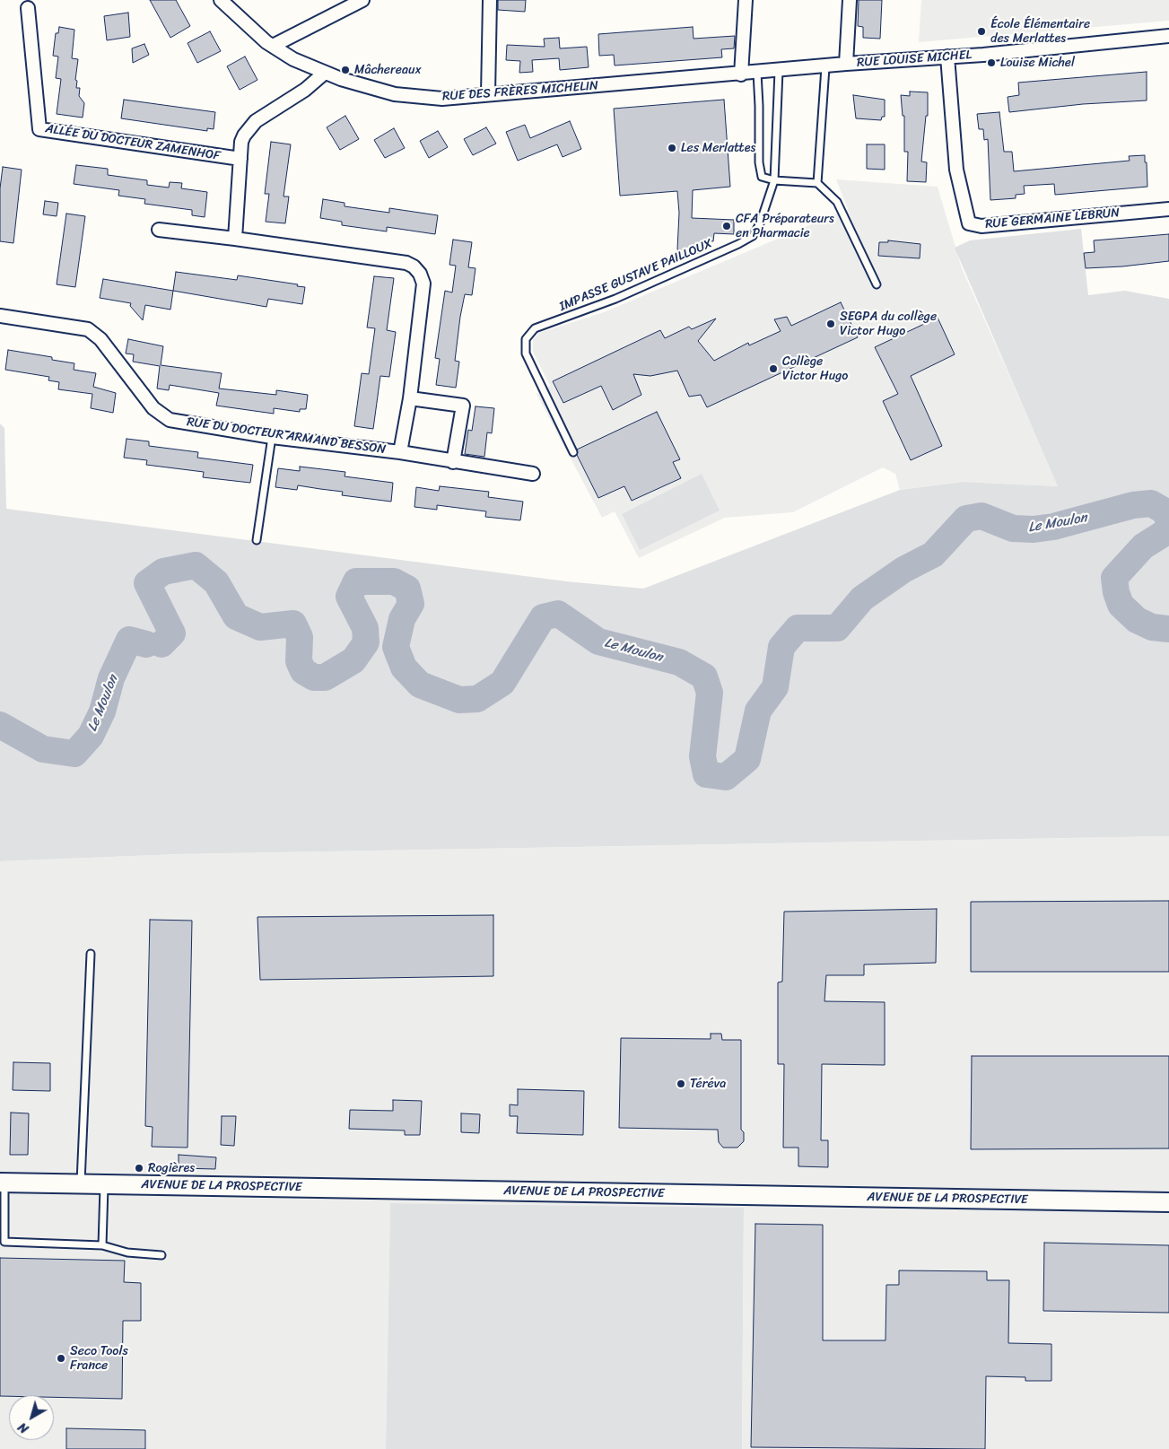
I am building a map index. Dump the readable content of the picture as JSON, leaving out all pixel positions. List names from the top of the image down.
{
  "streets": {
    "main road": ["AVENUE DE LA PROSPECTIVE"],
    "street": [
      "RUE LOUISE MICHEL",
      "RUE DES FRÈRES MICHELIN",
      "ALLÉE DU DOCTEUR ZAMENHOF",
      "RUE GERMAINE LEBRUN",
      "RUE DU DOCTEUR ARMAND BESSON"
    ],
    "lane": ["IMPASSE GUSTAVE PAILLOUX"]
  },
  "crossings": [
    ["RUE LOUISE MICHEL", "RUE DES FRÈRES MICHELIN"],
    ["RUE LOUISE MICHEL", "RUE GERMAINE LEBRUN"],
    ["RUE DES FRÈRES MICHELIN", "IMPASSE GUSTAVE PAILLOUX"]
  ],
  "water": ["Le Moulon"],
  "places": [
    "École Élémentaire des Merlattes",
    "Louise Michel",
    "Mâchereaux",
    "Les Merlattes",
    "CFA Préparateurs en Pharmacie",
    "SEGPA du collège Victor Hugo",
    "Collège Victor Hugo",
    "Téréva",
    "Rogières",
    "Seco Tools France"
  ],
  "north": "bottom left"
}
